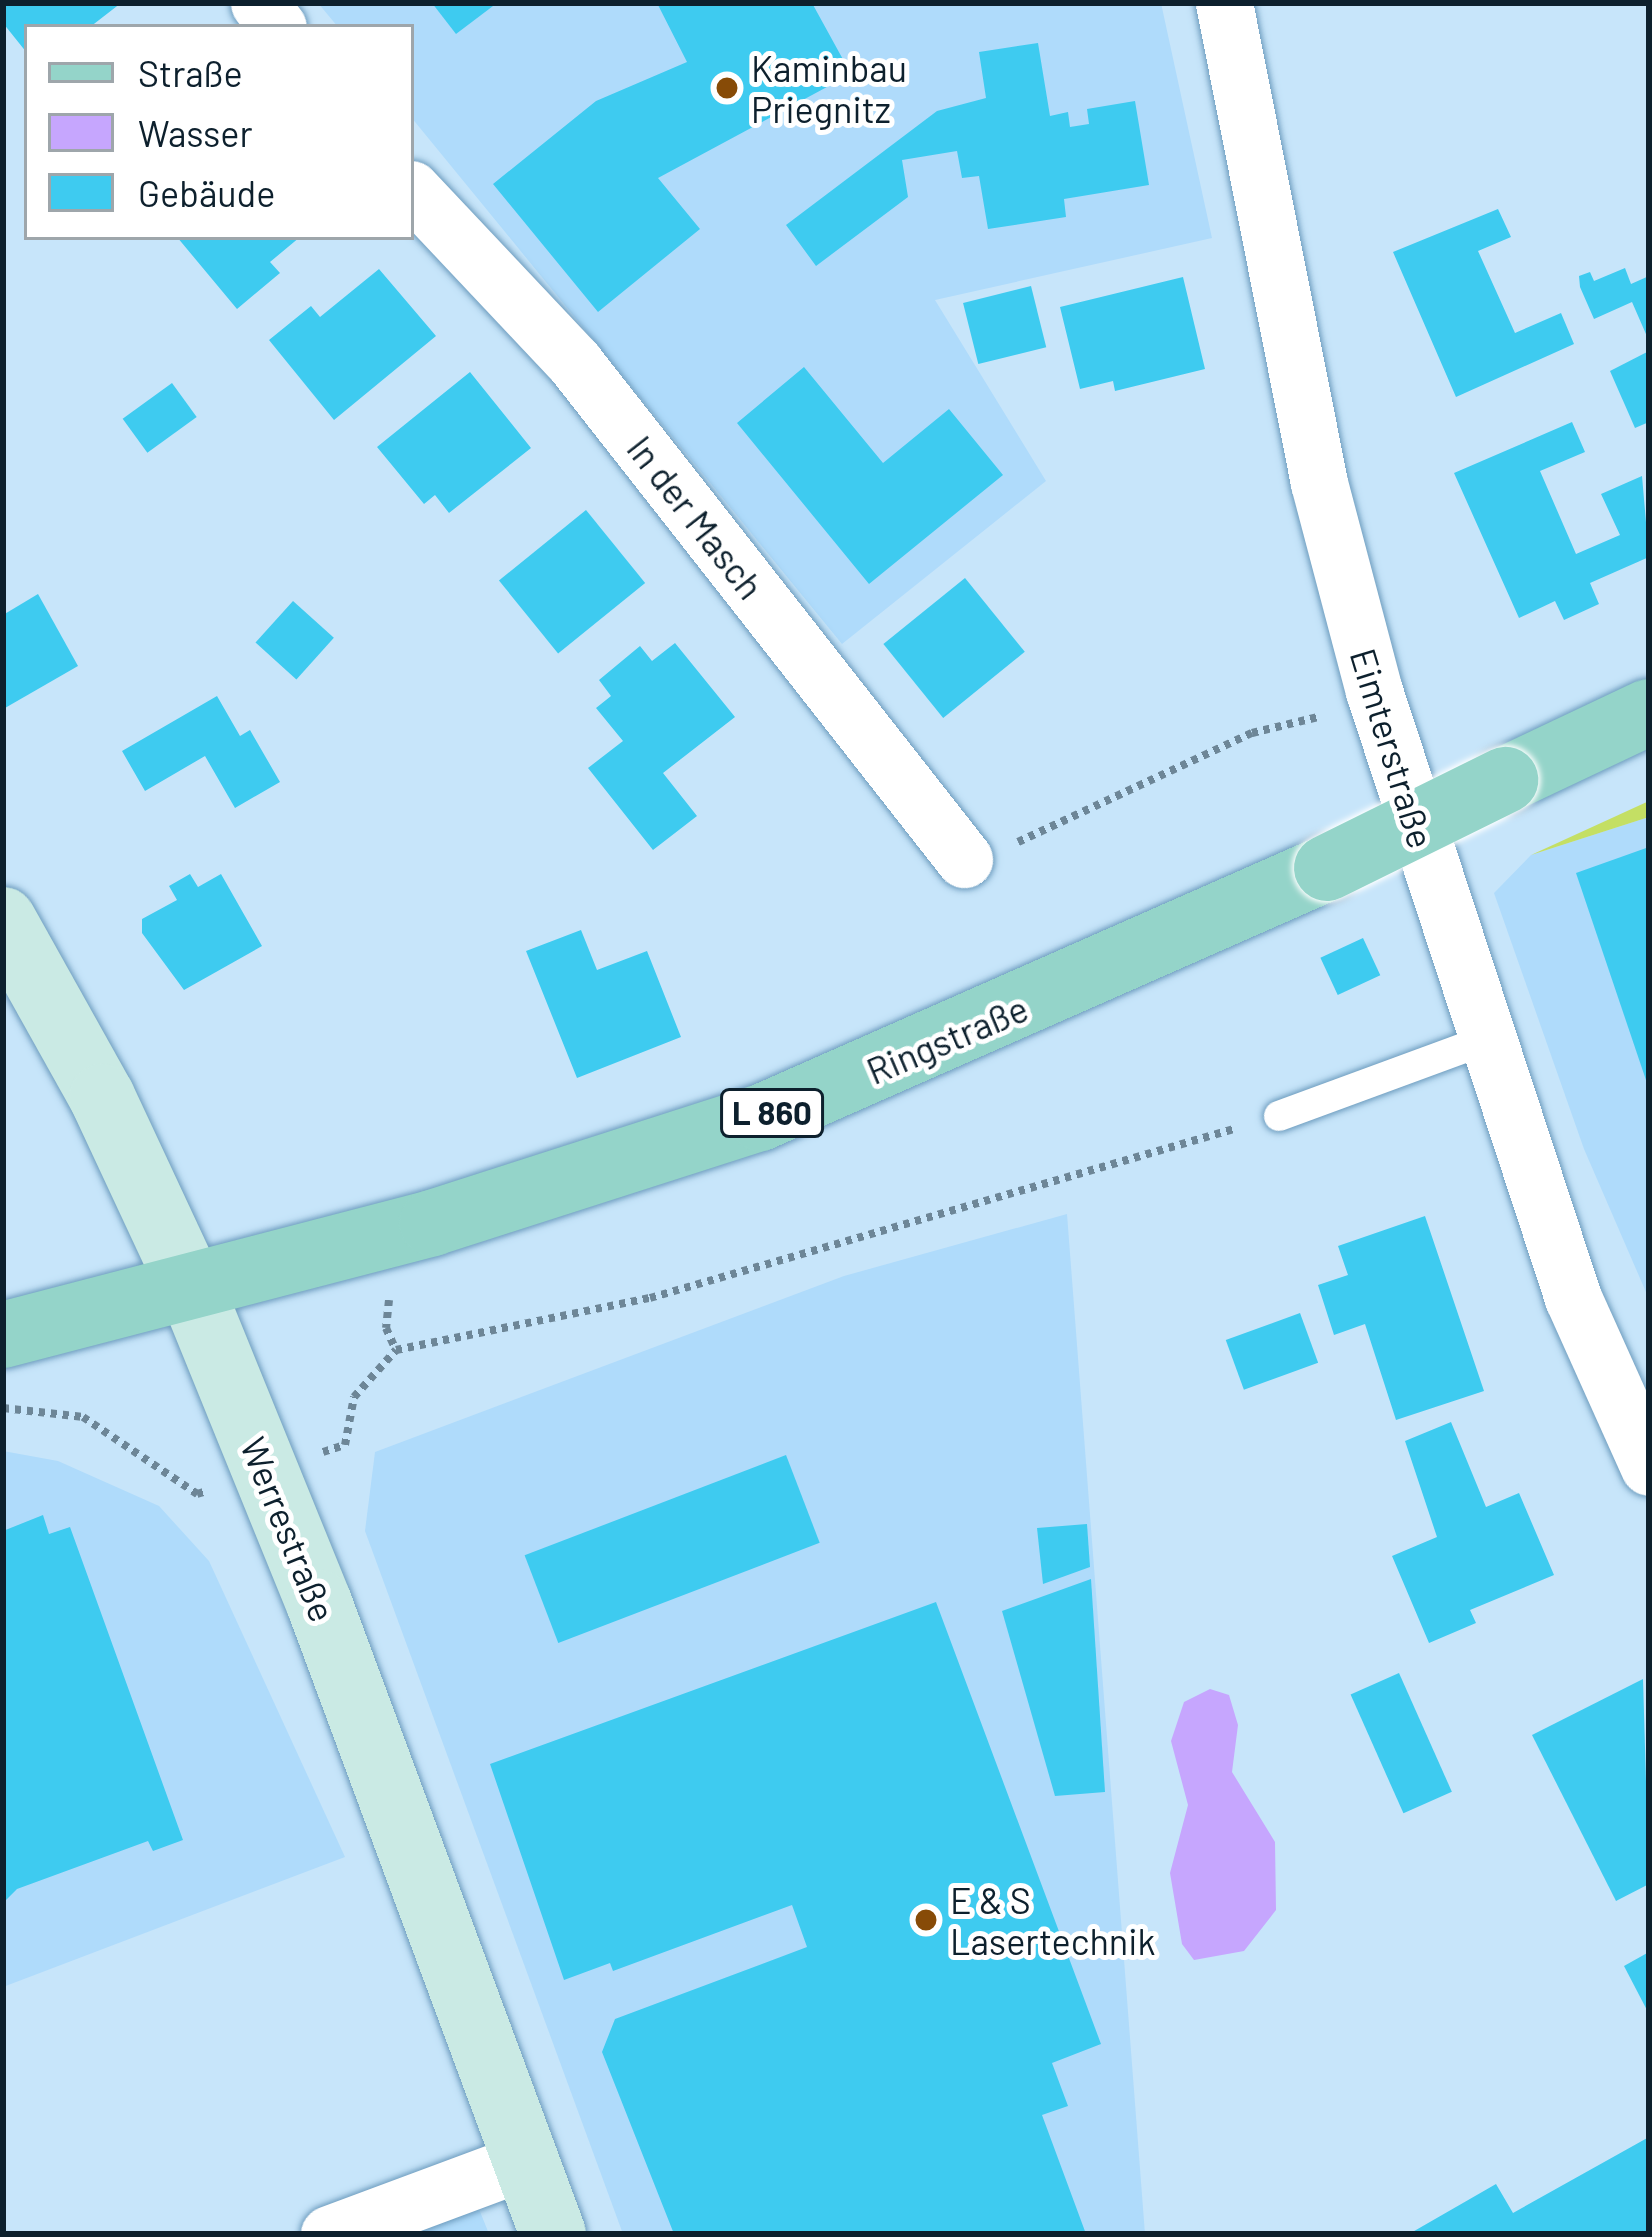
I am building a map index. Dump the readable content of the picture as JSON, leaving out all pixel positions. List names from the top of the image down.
{
  "streets": {
    "main road": ["Ringstraße", "L 860", "Werrestraße"],
    "street": ["In der Masch", "Eimterstraße"]
  },
  "crossings": [
    ["Ringstraße", "Werrestraße"]
  ],
  "places": ["Kaminbau Priegnitz", "E & S Lasertechnik"],
  "legend": ["Straße", "Wasser", "Gebäude"]
}
